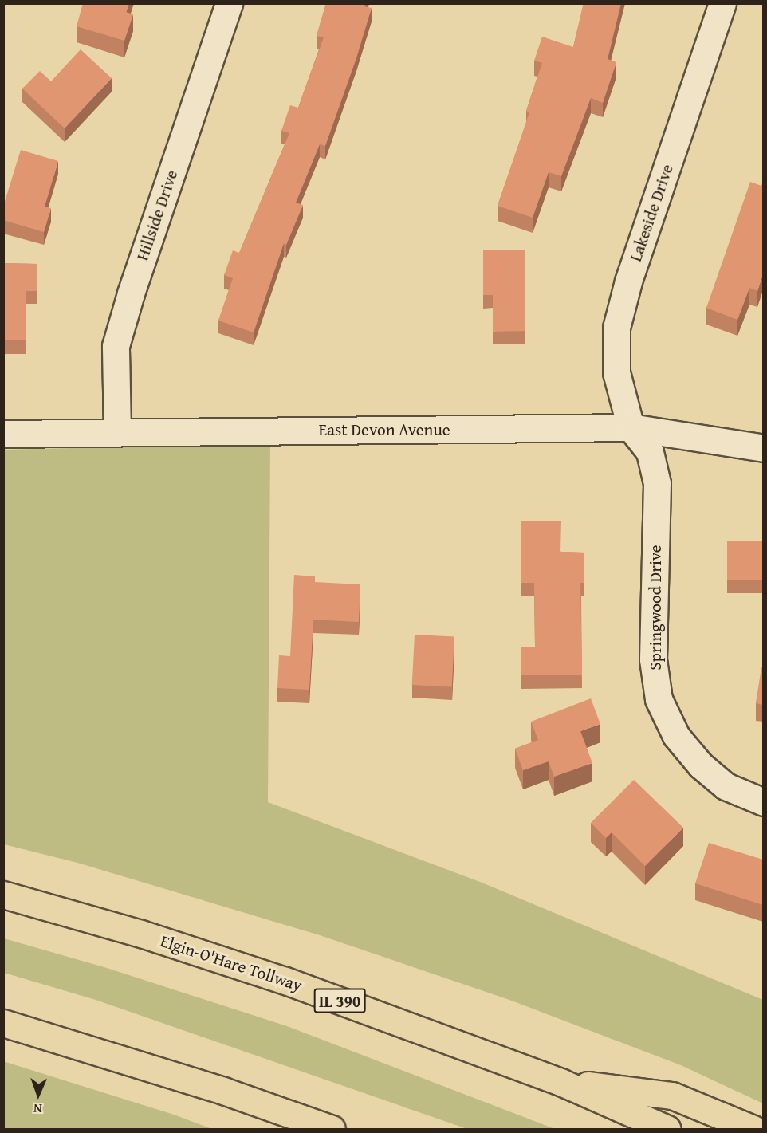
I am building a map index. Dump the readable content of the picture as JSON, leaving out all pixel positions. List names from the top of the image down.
{
  "streets": {
    "highway": ["Elgin-O'Hare Tollway", "IL 390"],
    "street": [
      "Lakeside Drive",
      "Hillside Drive",
      "East Devon Avenue",
      "Springwood Drive"
    ]
  },
  "crossings": [
    ["Lakeside Drive", "East Devon Avenue"],
    ["Lakeside Drive", "Springwood Drive"],
    ["Hillside Drive", "East Devon Avenue"],
    ["East Devon Avenue", "Springwood Drive"]
  ],
  "north": "bottom"
}
